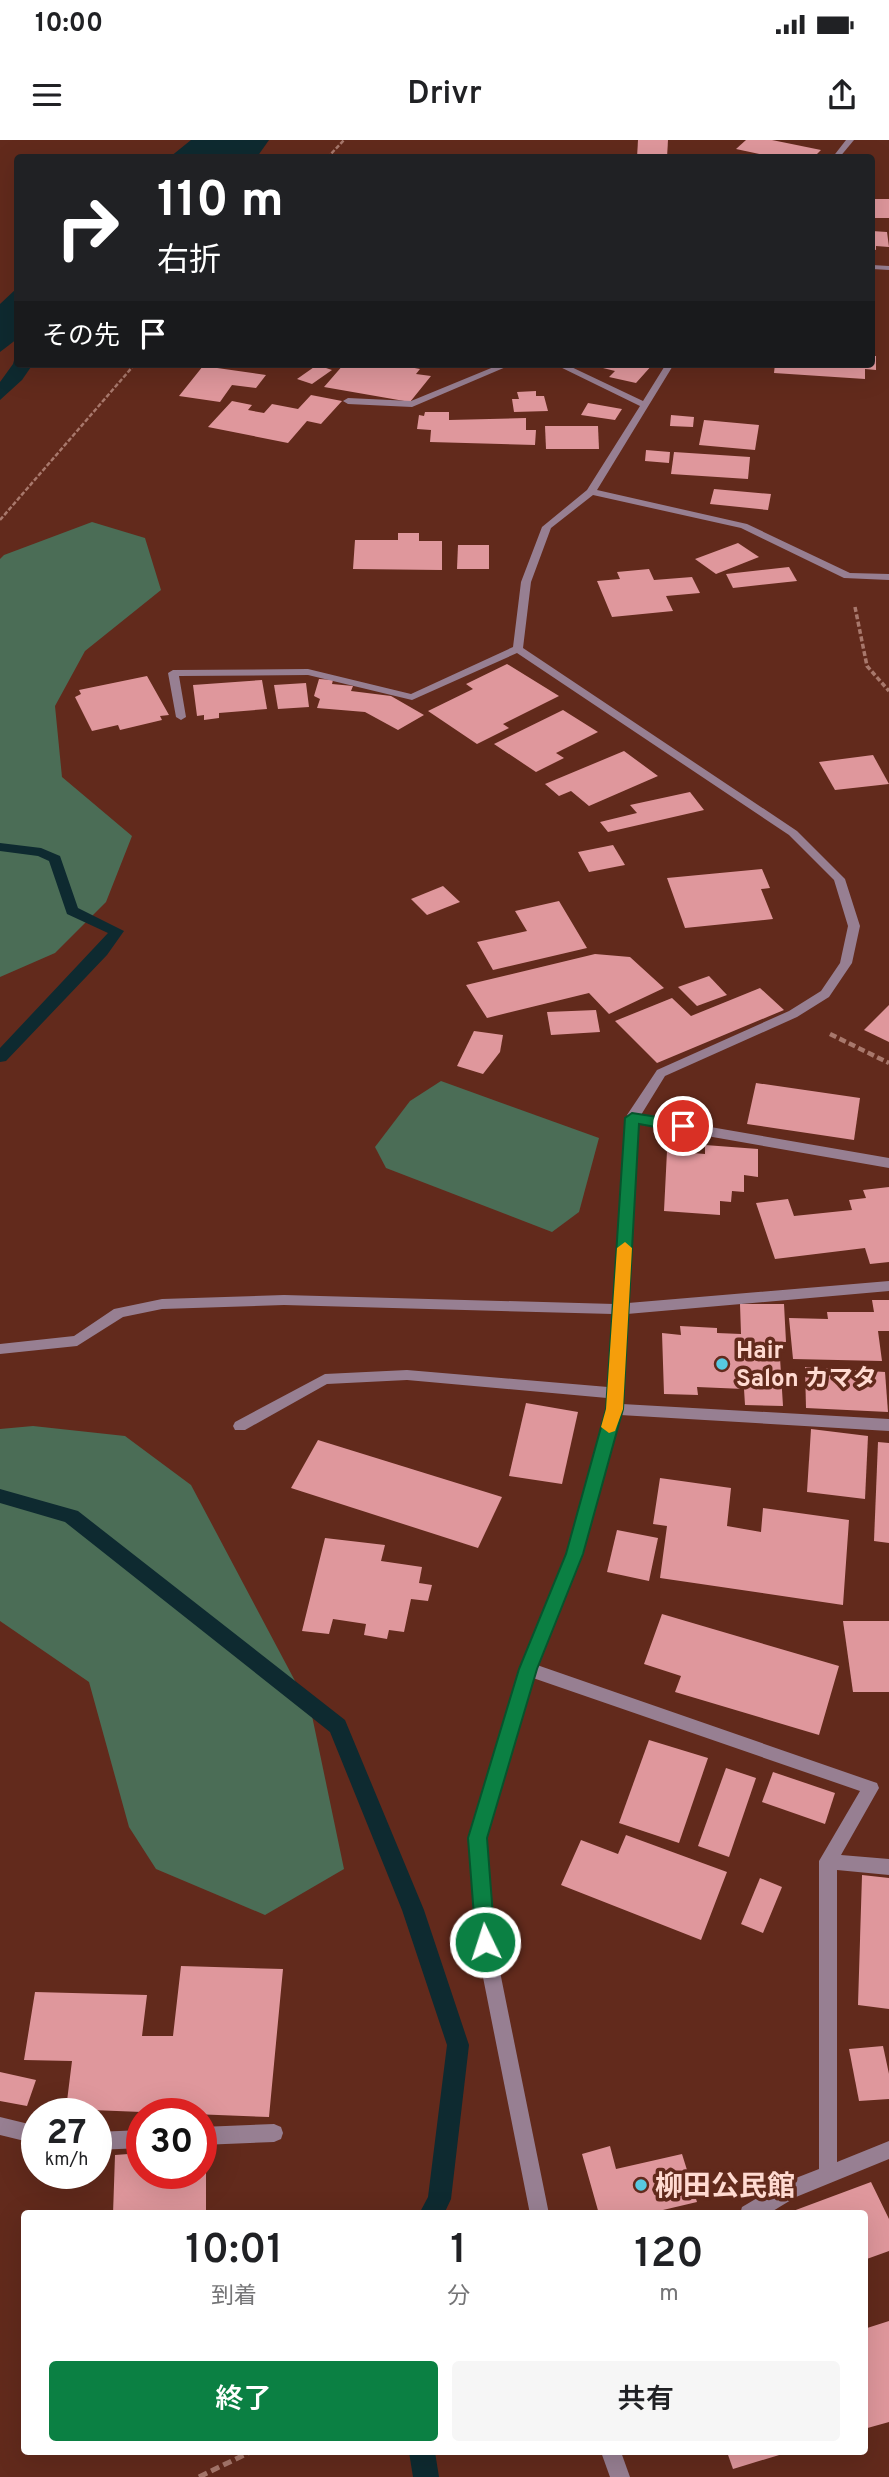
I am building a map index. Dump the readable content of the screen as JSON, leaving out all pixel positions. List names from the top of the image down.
{
  "places": ["Hair Salon カマタ", "柳田公民館"],
  "page": {
    "status": "10:00",
    "header": "Drivr",
    "turn": ["110 m", "右折"],
    "then": "その先",
    "speed": "27 km/h",
    "limit": "30",
    "eta": [
      "10:01",
      "到着",
      "1",
      "分",
      "120",
      "m"
    ],
    "buttons": ["終了", "共有"]
  }
}
